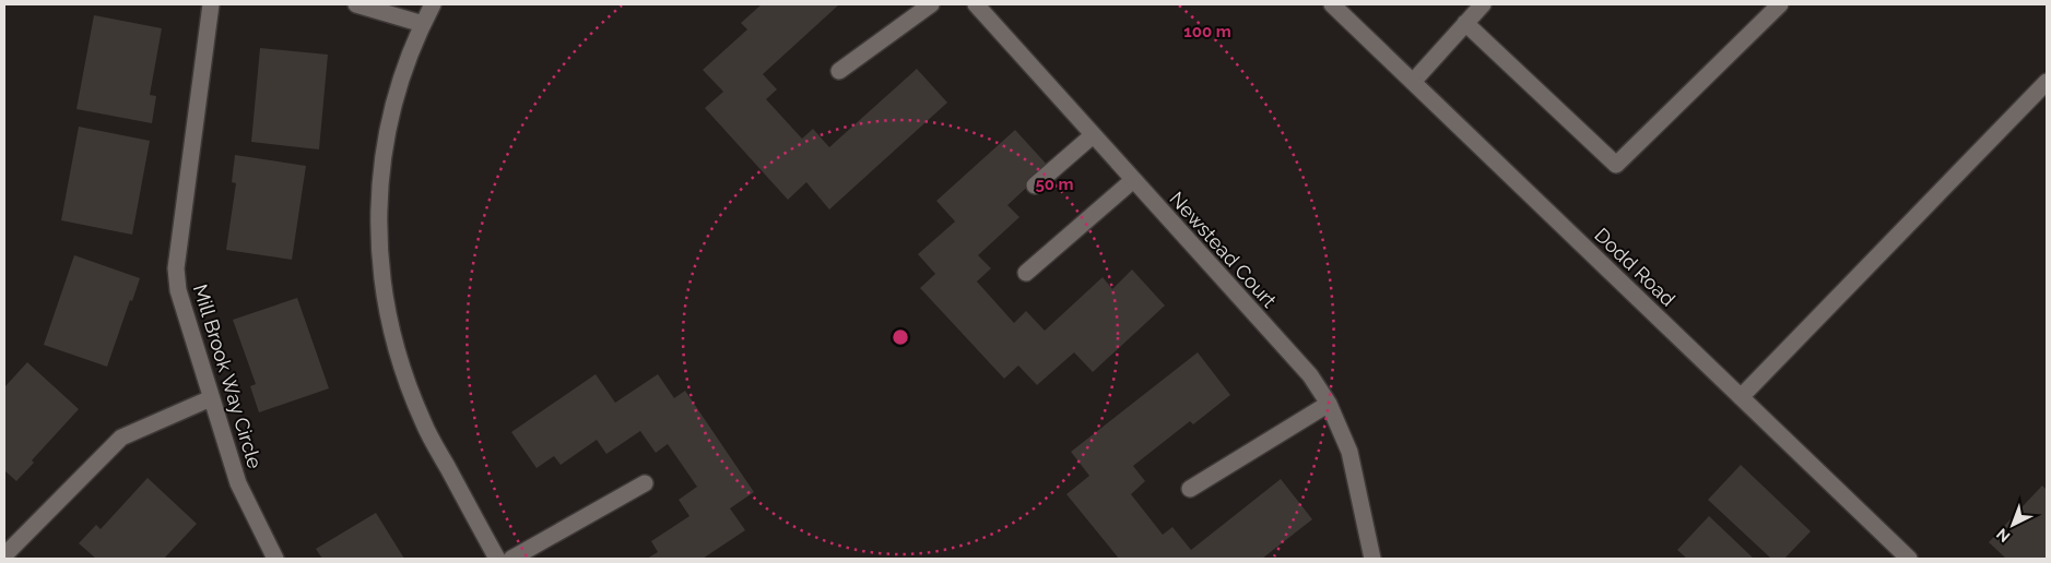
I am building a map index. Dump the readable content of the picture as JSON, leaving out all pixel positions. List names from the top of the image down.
{
  "streets": {
    "street": ["Newstead Court", "Dodd Road", "Mill Brook Way Circle"]
  },
  "north": "bottom left",
  "rings": ["100 m", "50 m"]
}
